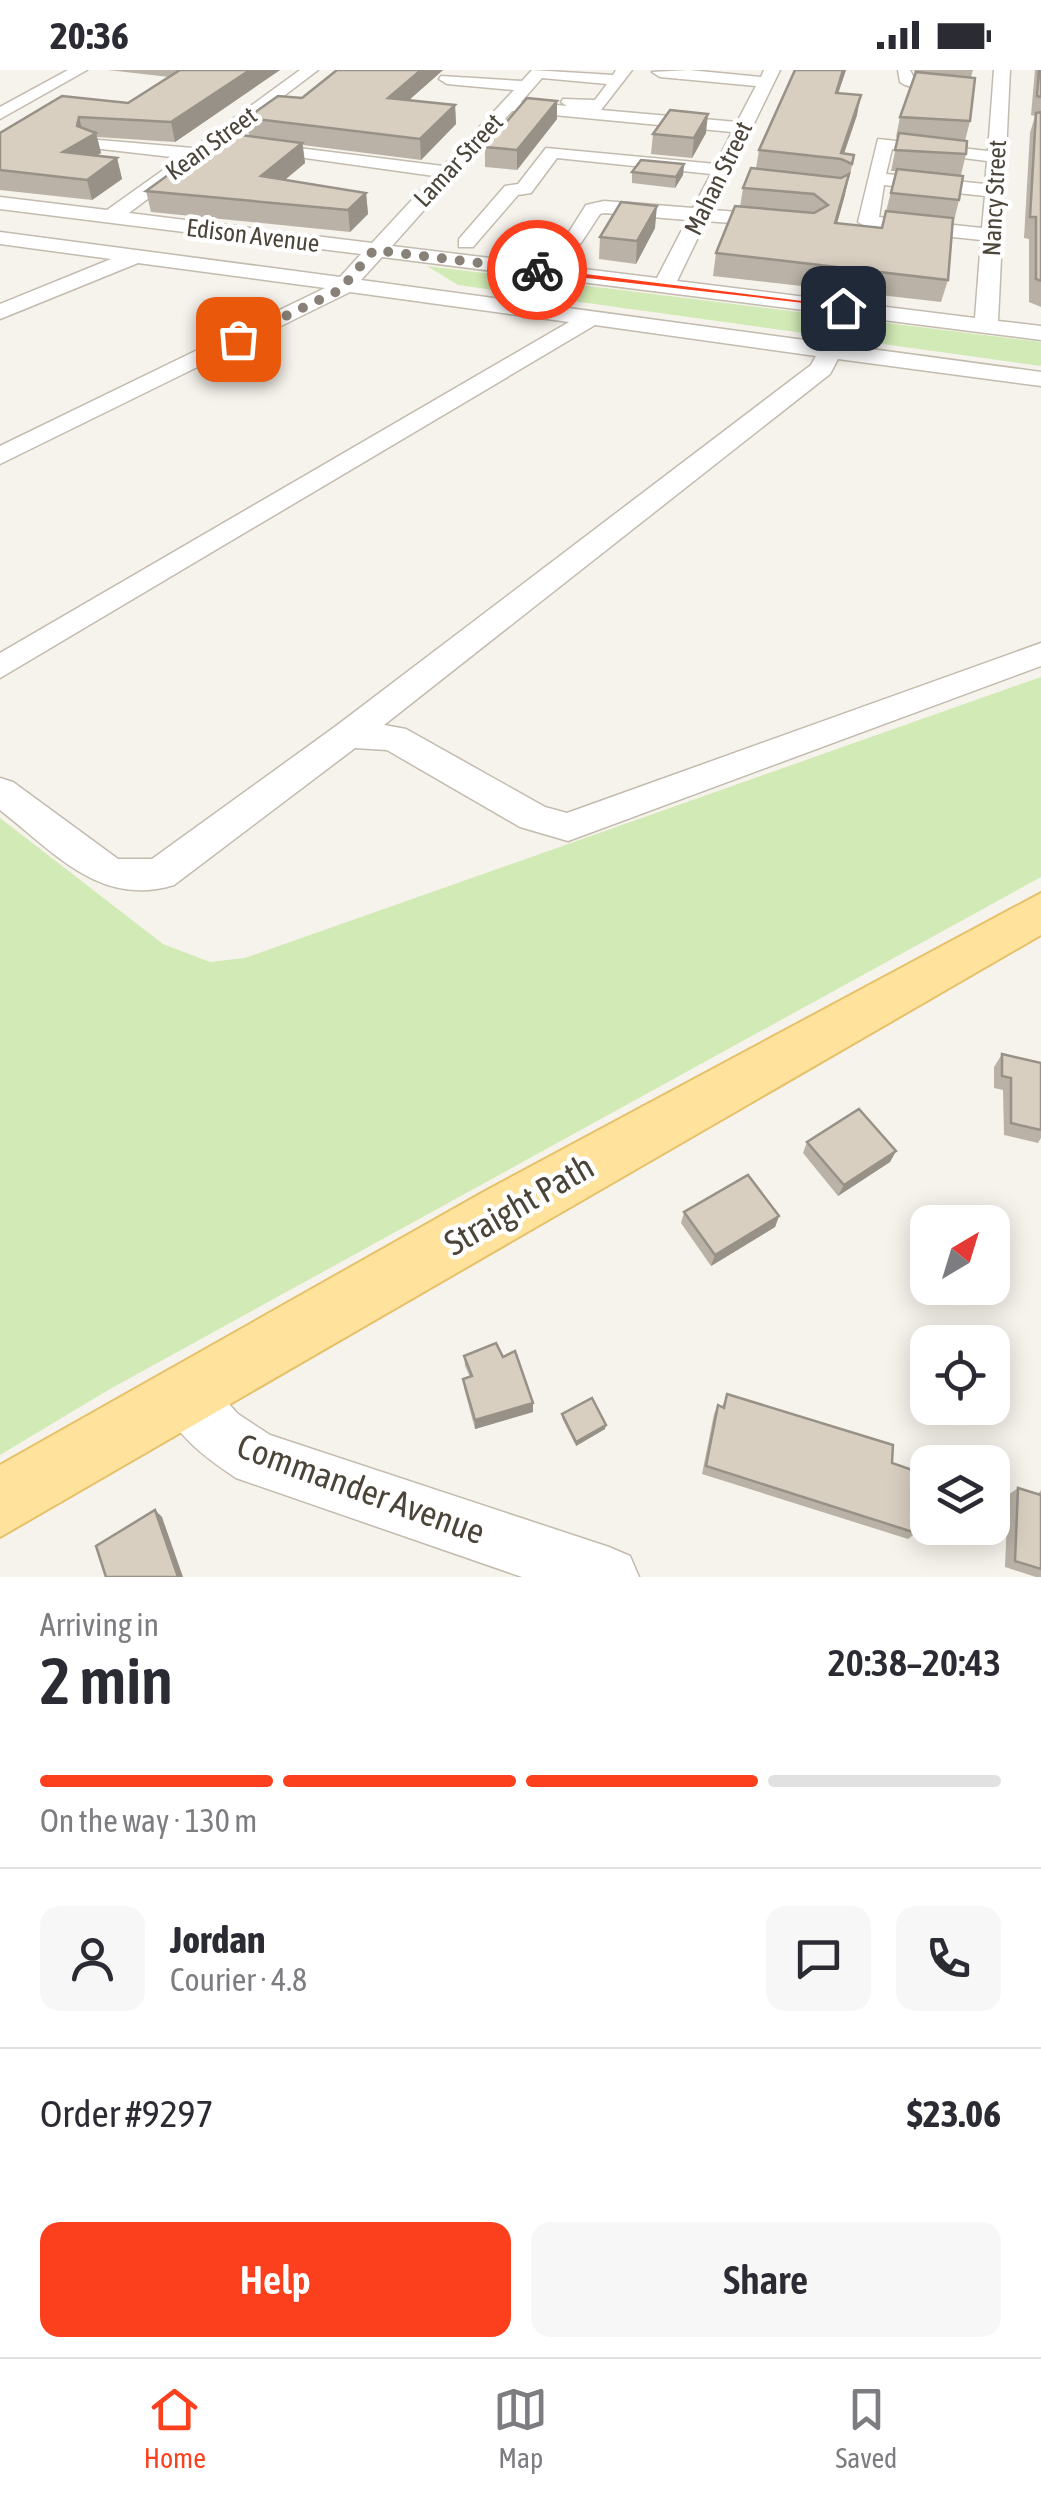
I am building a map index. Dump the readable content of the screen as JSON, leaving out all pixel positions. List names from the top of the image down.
{
  "streets": {
    "main road": ["Straight Path"],
    "street": [
      "Kean Street",
      "Lamar Street",
      "Mahan Street",
      "Nancy Street",
      "Edison Avenue",
      "Commander Avenue"
    ]
  },
  "crossings": [
    ["Kean Street", "Edison Avenue"],
    ["Lamar Street", "Edison Avenue"],
    ["Mahan Street", "Edison Avenue"],
    ["Nancy Street", "Edison Avenue"],
    ["Straight Path", "Commander Avenue"]
  ],
  "north": "top right",
  "page": {
    "status": "20:36",
    "heading": ["2 min", "Arriving in", "20:38–20:43"],
    "panel": [
      "Jordan",
      "Courier · 4.8",
      "Order #9297",
      "$23.06"
    ],
    "bar": "On the way · 130 m",
    "buttons": ["Help", "Share"],
    "tabs": ["Home", "Map", "Saved"]
  }
}
